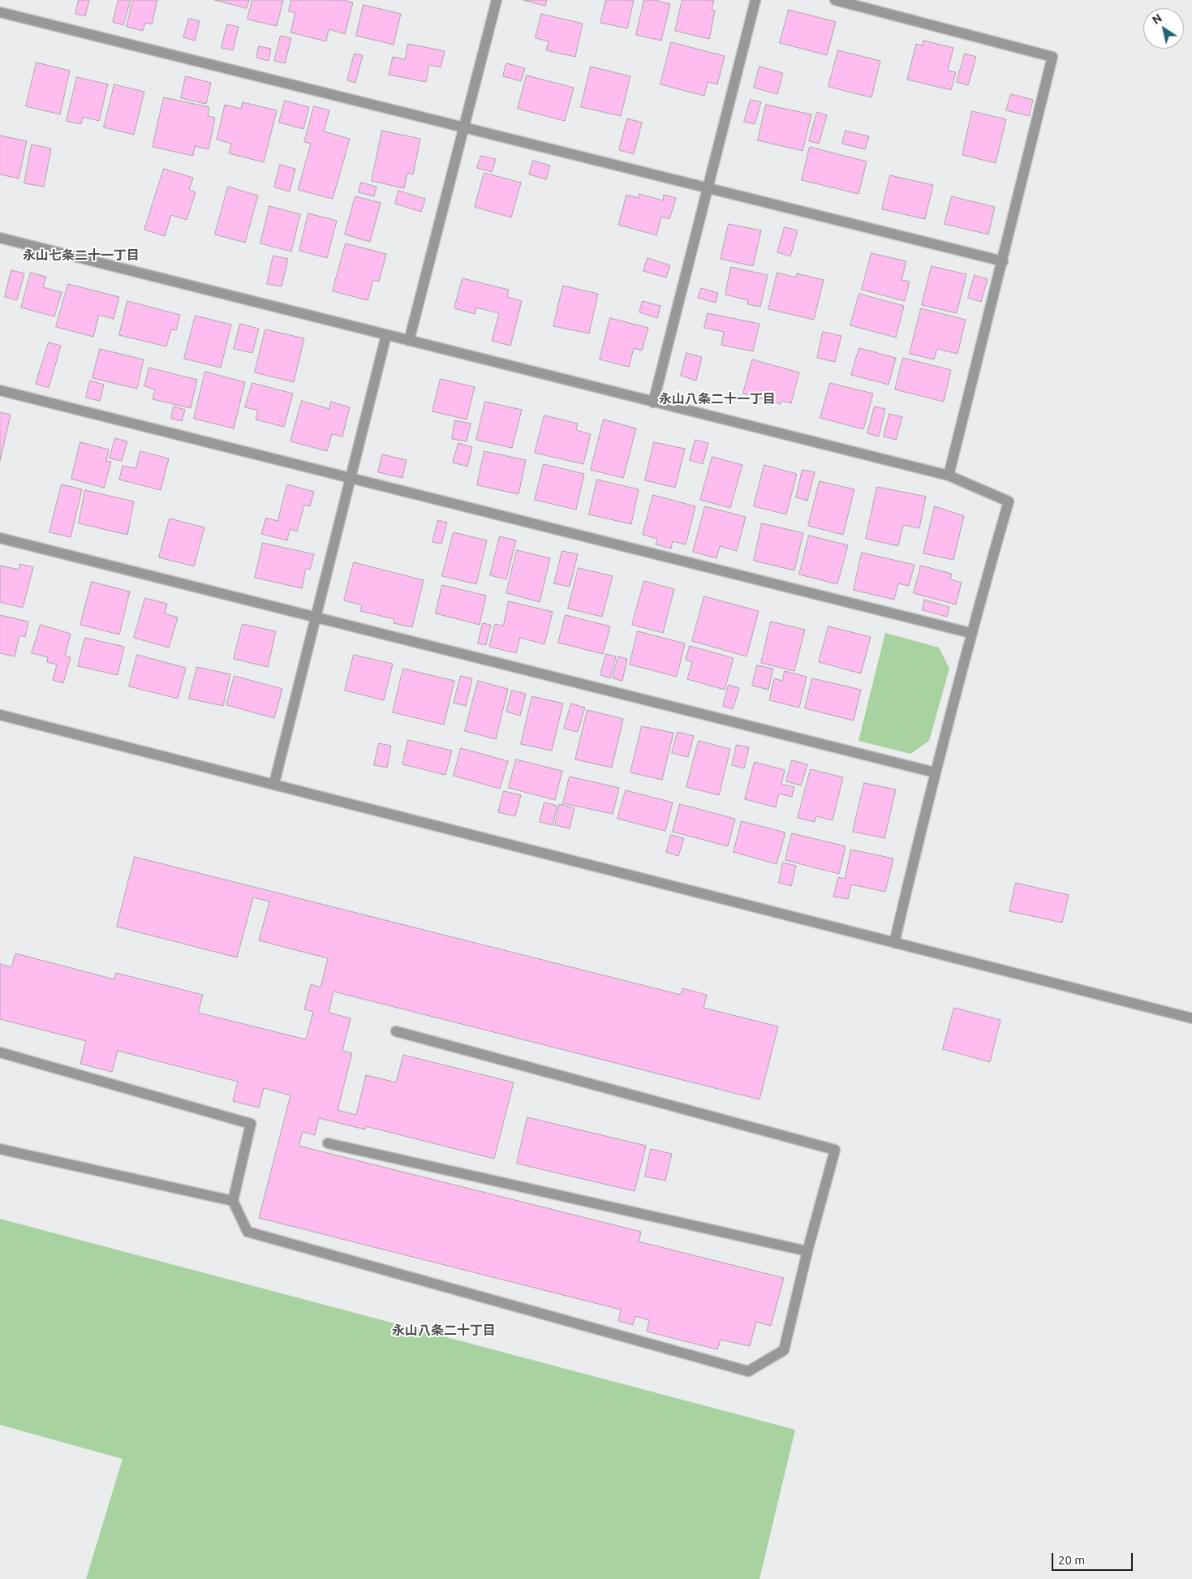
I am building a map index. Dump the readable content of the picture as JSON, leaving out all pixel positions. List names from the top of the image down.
{
  "districts": ["永山七条二十一丁目", "永山八条二十一丁目", "永山八条二十丁目"],
  "scale_bar": "20 m",
  "north": "top left"
}
